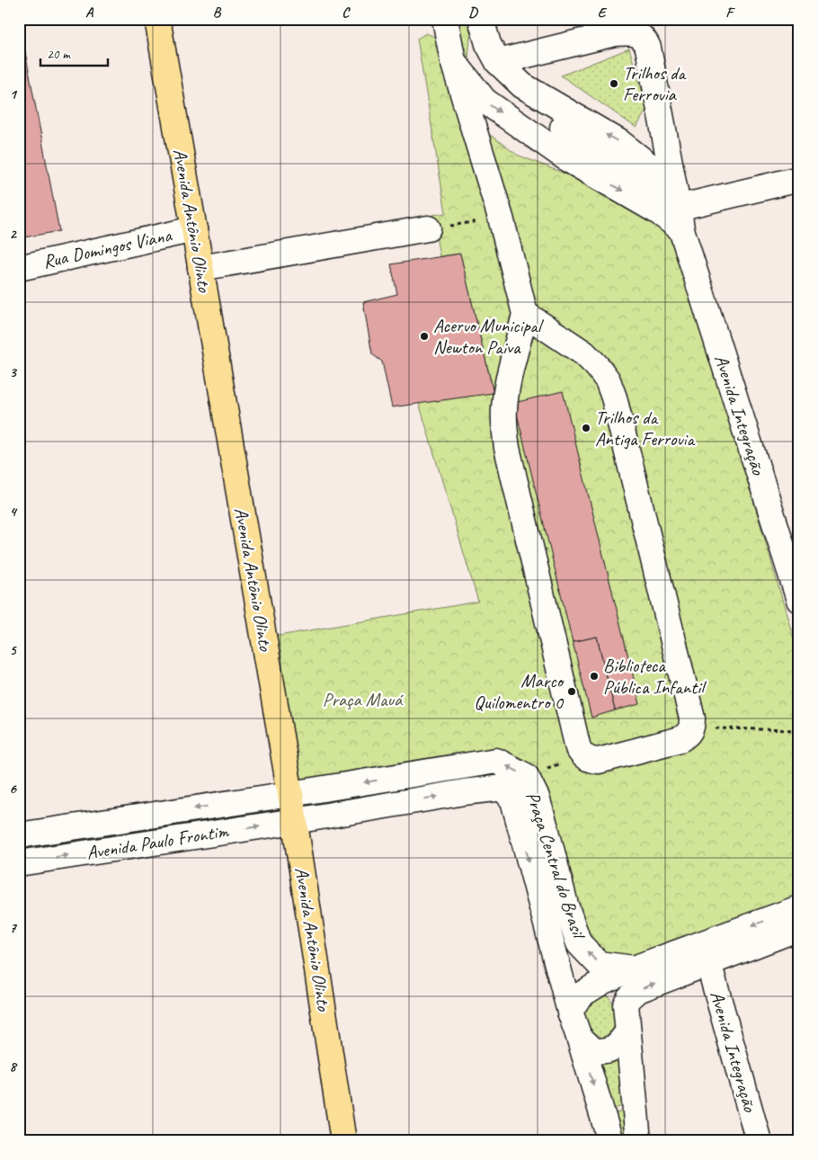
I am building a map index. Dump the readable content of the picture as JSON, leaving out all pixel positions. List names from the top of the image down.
{
  "streets": {
    "main road": ["Avenida Antônio Olinto"],
    "street": [
      "Rua Domingos Viana",
      "Avenida Integração",
      "Avenida Paulo Frontim",
      "Praça Central do Brasil"
    ]
  },
  "crossings": [
    ["Avenida Antônio Olinto", "Rua Domingos Viana"],
    ["Avenida Antônio Olinto", "Avenida Paulo Frontim"],
    ["Avenida Antônio Olinto", "Praça Central do Brasil"],
    ["Avenida Paulo Frontim", "Praça Central do Brasil"]
  ],
  "parks": ["Praça Mauá"],
  "places": [
    "Trilhos da Ferrovia",
    "Acervo Municipal Newton Paiva",
    "Trilhos da Antiga Ferrovia",
    "Biblioteca Pública Infantil",
    "Marco Quilomentro 0"
  ],
  "scale_bar": "20 m",
  "grid": {
    "columns": [
      "A",
      "B",
      "C",
      "D",
      "E",
      "F"
    ],
    "rows": [
      "1",
      "2",
      "3",
      "4",
      "5",
      "6",
      "7",
      "8"
    ]
  }
}
